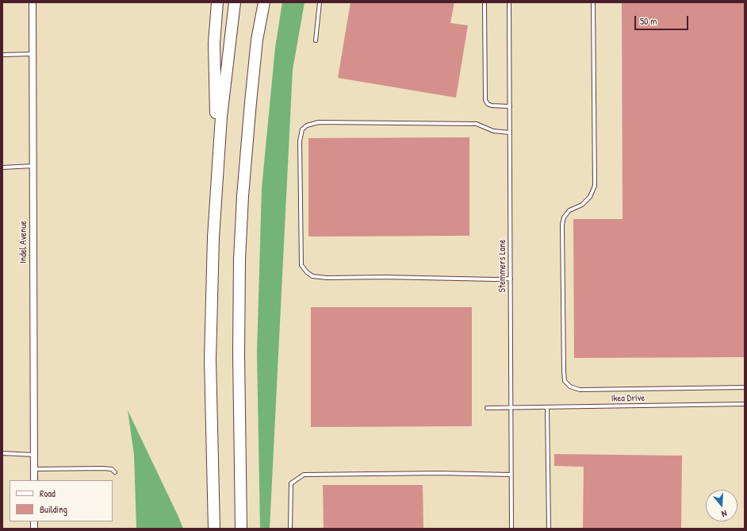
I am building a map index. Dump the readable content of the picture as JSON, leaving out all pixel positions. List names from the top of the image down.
{
  "streets": {
    "street": ["Indel Avenue"],
    "lane": ["Stemmers Lane", "Ikea Drive"]
  },
  "crossings": [
    ["Stemmers Lane", "Ikea Drive"]
  ],
  "legend": ["Road", "Building"],
  "scale_bar": "50 m",
  "north": "bottom"
}
